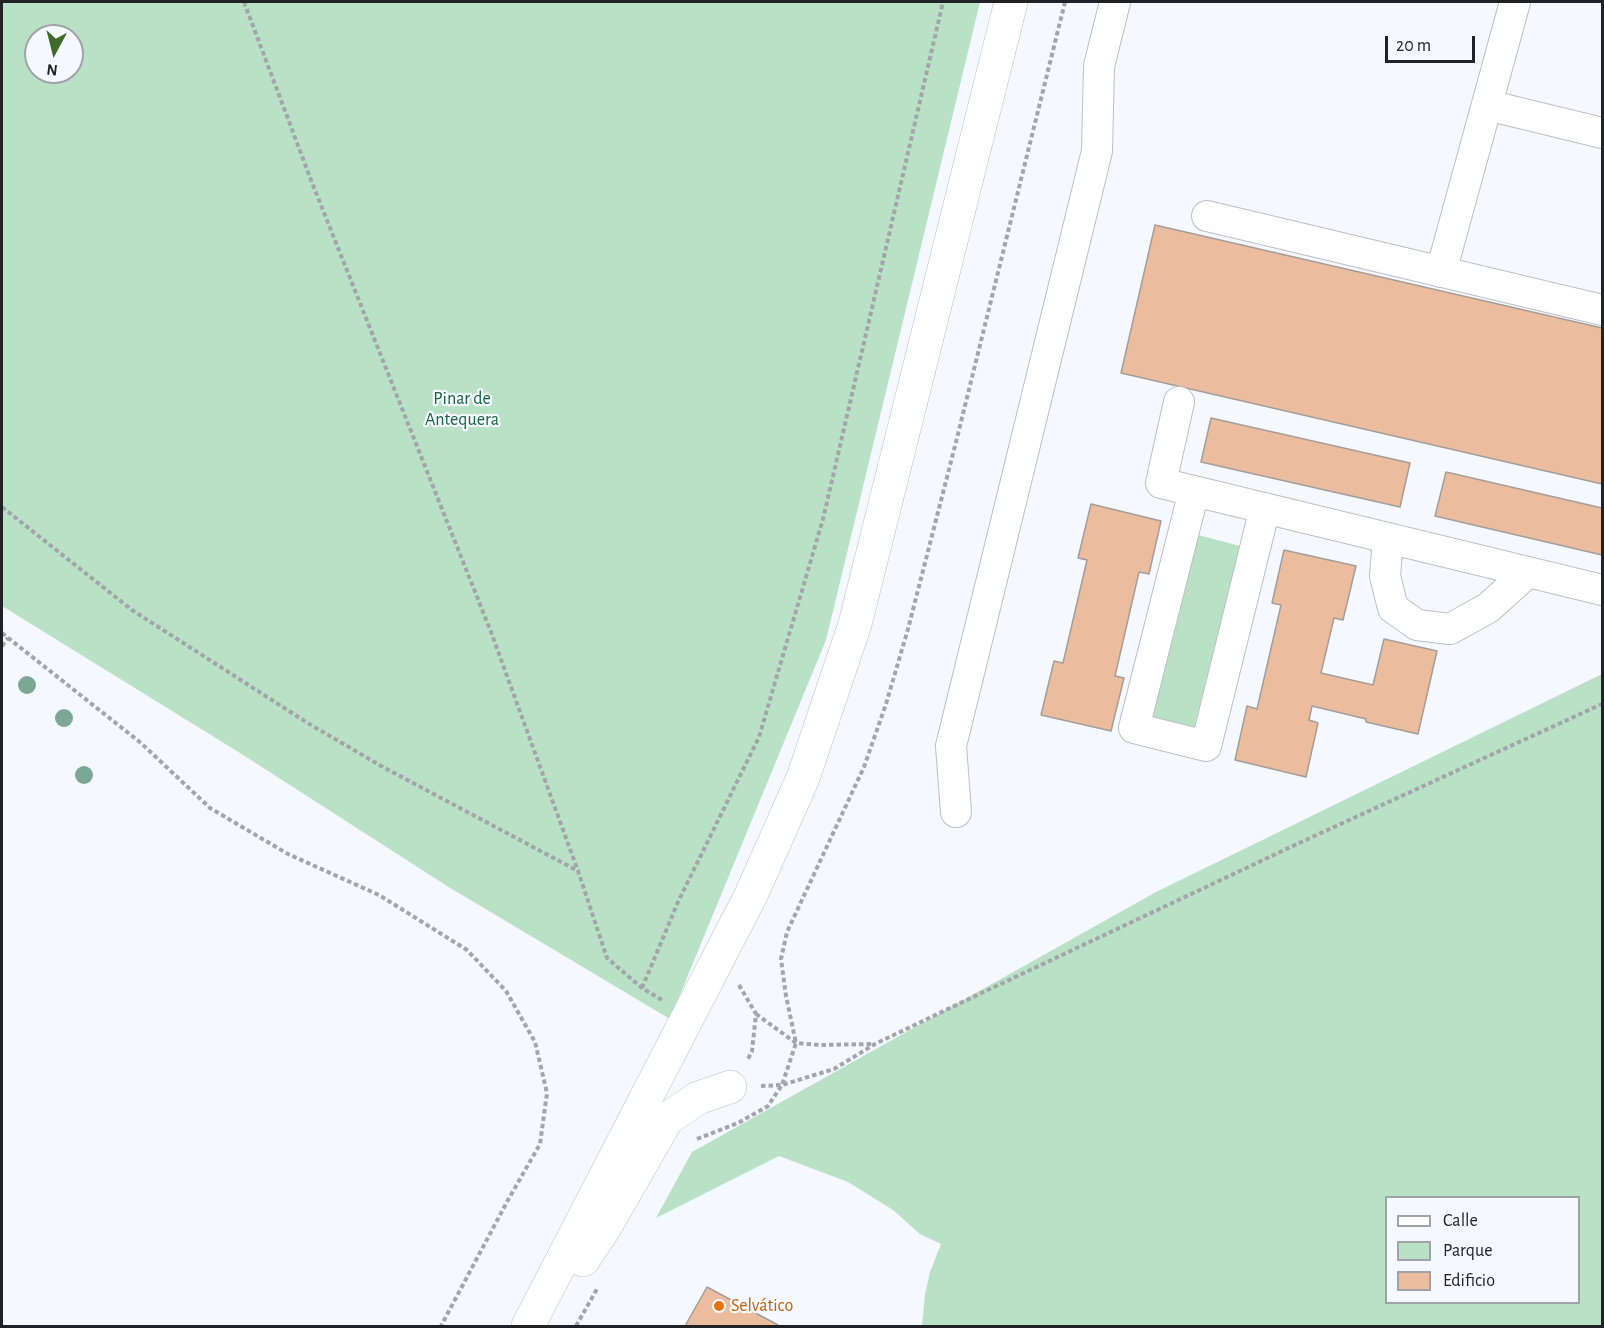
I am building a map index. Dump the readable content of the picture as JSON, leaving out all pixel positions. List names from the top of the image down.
{
  "parks": ["Pinar de Antequera"],
  "places": ["Selvático"],
  "legend": ["Calle", "Parque", "Edificio"],
  "scale_bar": "20 m",
  "north": "bottom"
}
